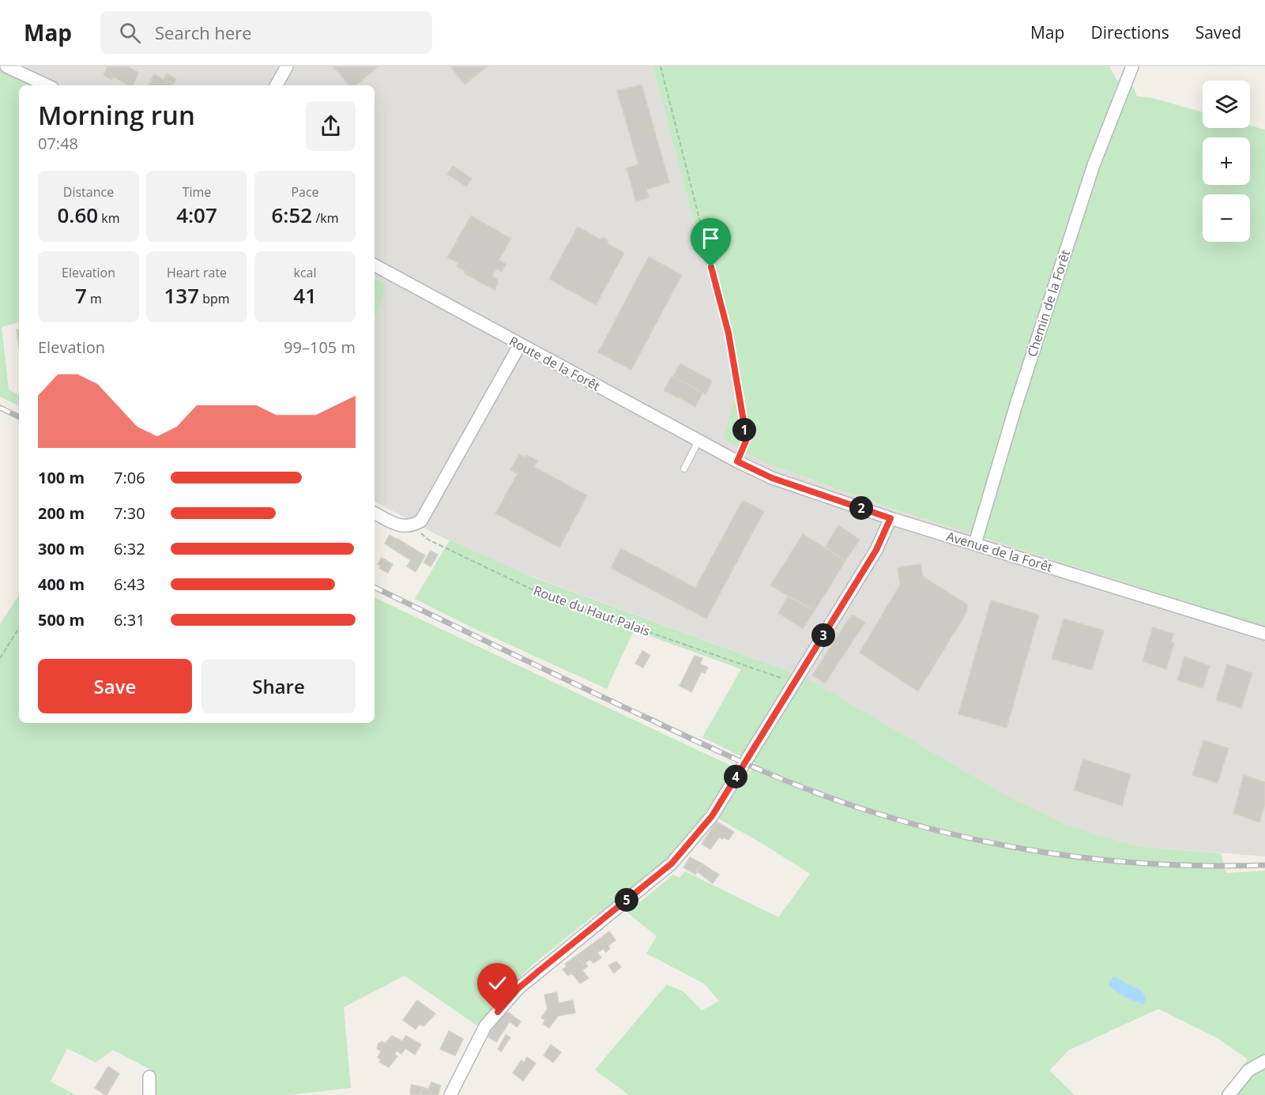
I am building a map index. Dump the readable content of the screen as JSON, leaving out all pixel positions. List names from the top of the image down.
{
  "streets": {
    "street": ["Chemin de la Forêt", "Route de la Forêt", "Avenue de la Forêt"],
    "path": ["Route du Haut Palais"]
  },
  "crossings": [
    ["Chemin de la Forêt", "Avenue de la Forêt"],
    ["Route de la Forêt", "Avenue de la Forêt"]
  ],
  "page": {
    "header": "Map",
    "search": "Search here",
    "nav": ["Map", "Directions", "Saved"],
    "map_buttons": ["+", "−"],
    "heading": ["Morning run", "07:48"],
    "stats": [
      ["Distance", "0.60 km"],
      ["Time", "4:07"],
      ["Pace", "6:52 /km"],
      ["Elevation", "7 m"],
      ["Heart rate", "137 bpm"],
      ["kcal", "41"]
    ],
    "chart": ["Elevation", "99–105 m"],
    "pins": [
      "1",
      "2",
      "3",
      "4",
      "5"
    ],
    "list": [
      {
        "name": "100 m",
        "note": "7:06"
      },
      {
        "name": "200 m",
        "note": "7:30"
      },
      {
        "name": "300 m",
        "note": "6:32"
      },
      {
        "name": "400 m",
        "note": "6:43"
      },
      {
        "name": "500 m",
        "note": "6:31"
      }
    ],
    "buttons": ["Save", "Share"]
  }
}
